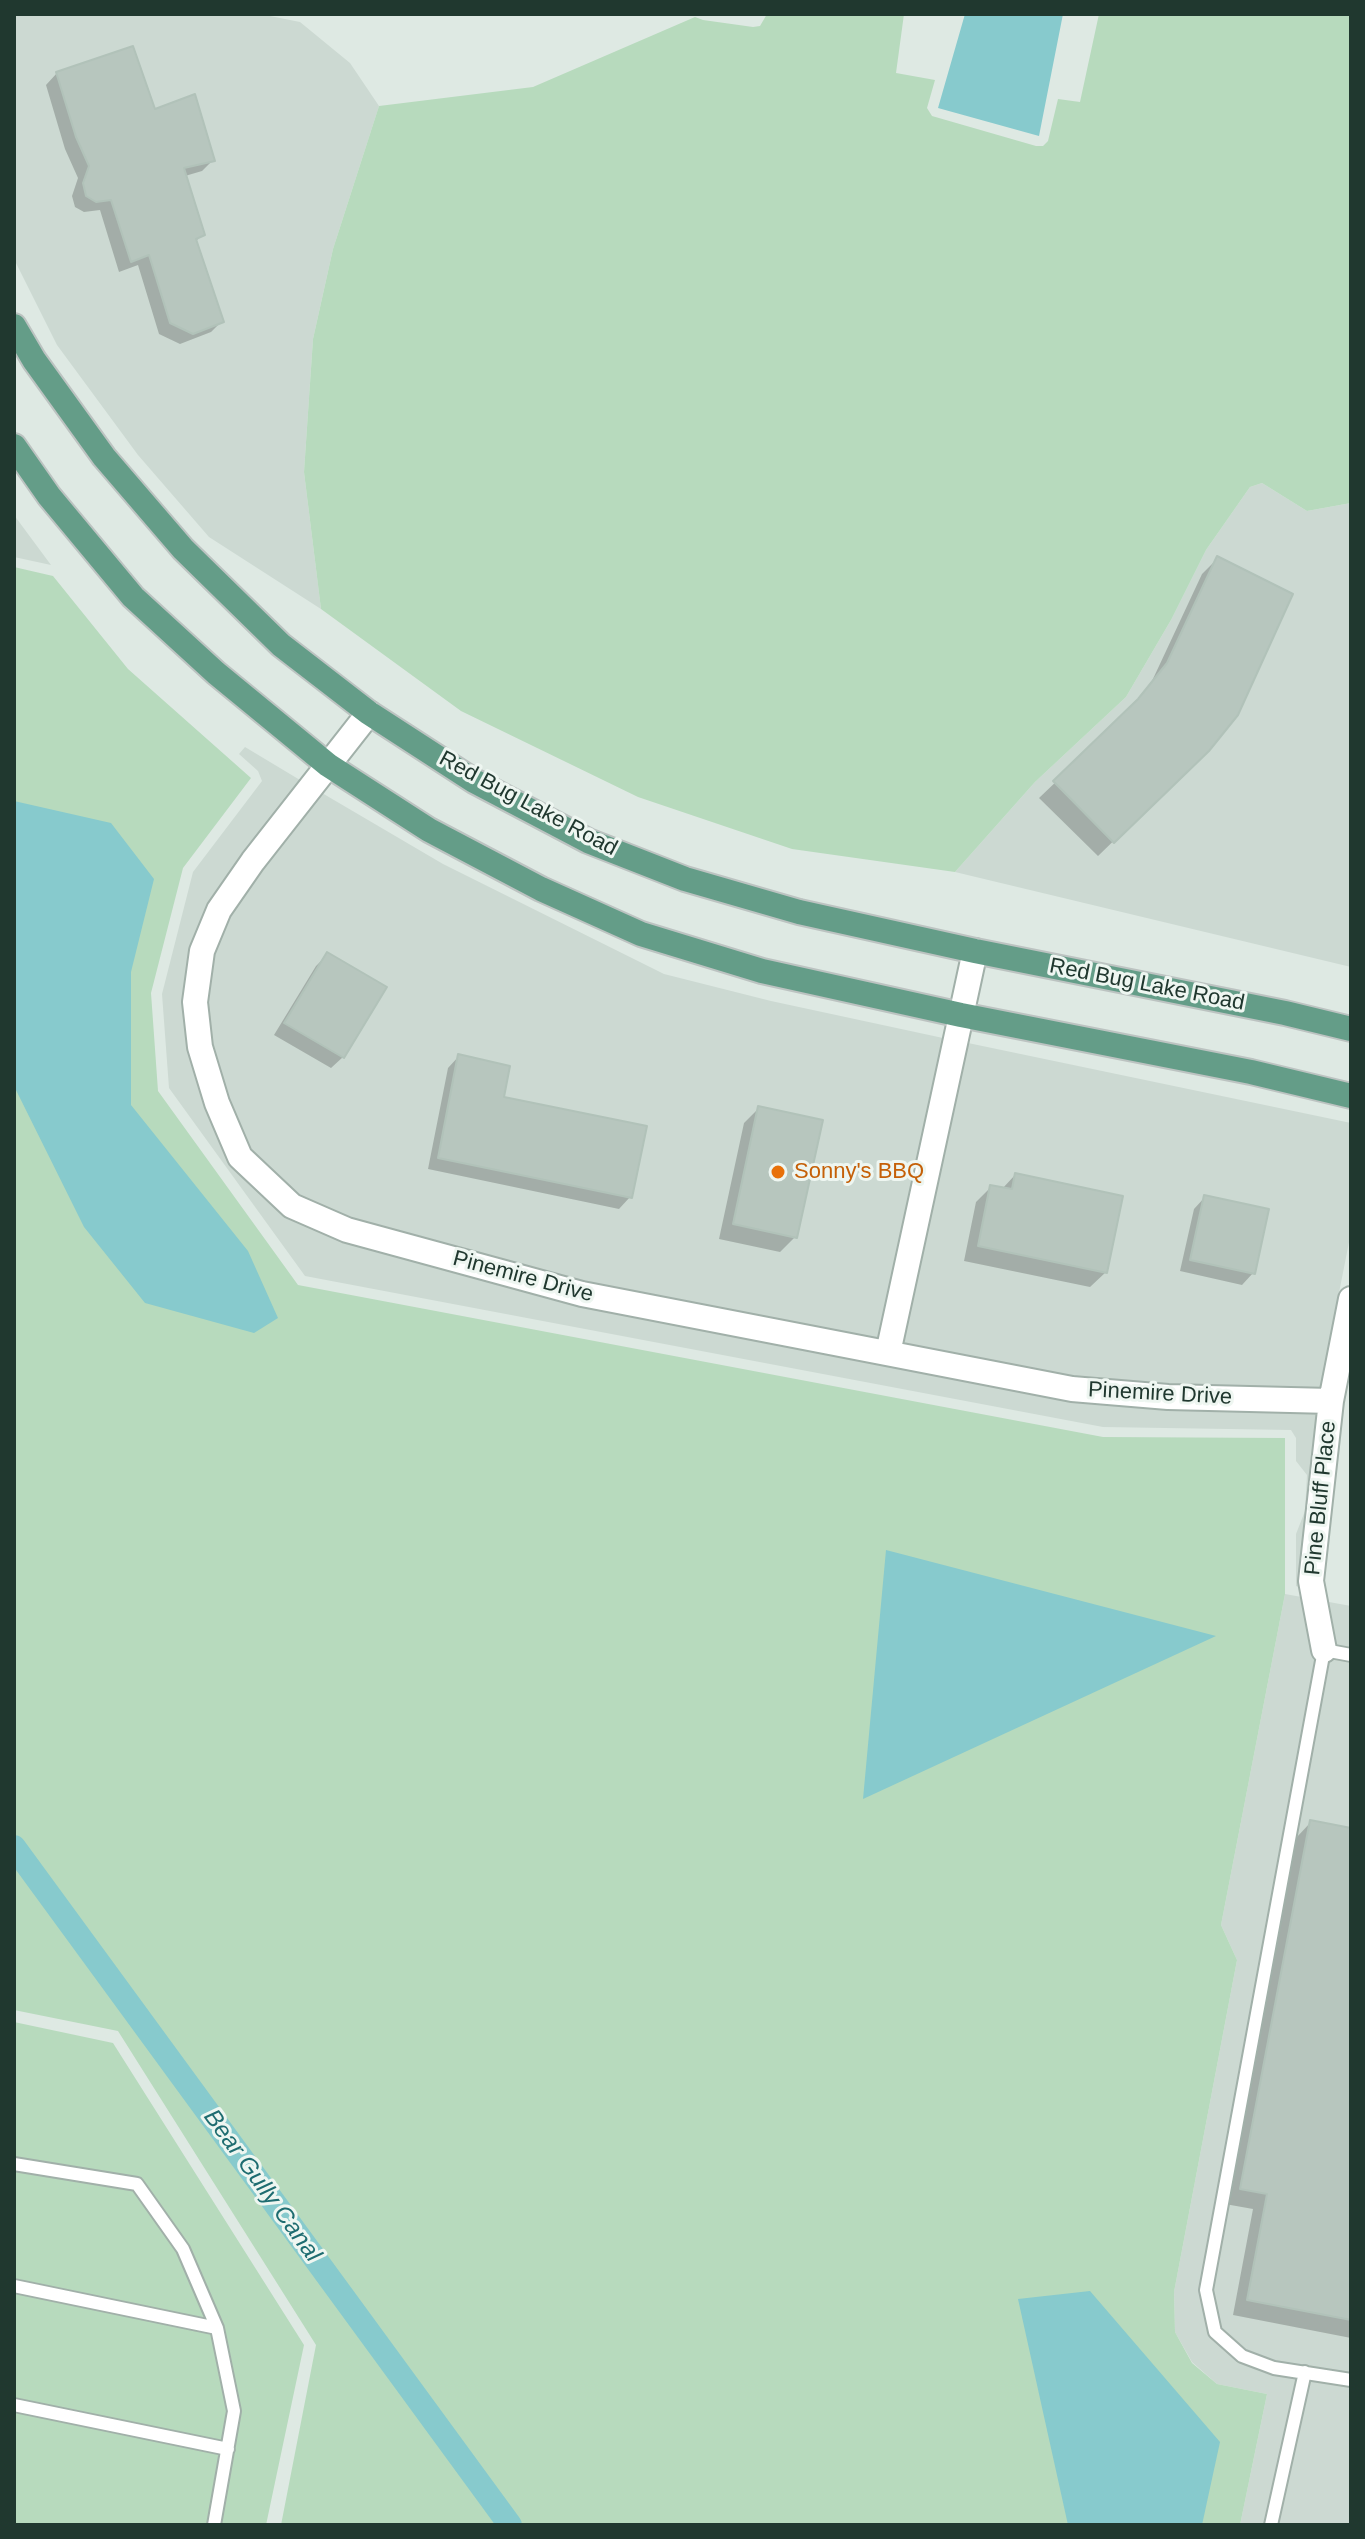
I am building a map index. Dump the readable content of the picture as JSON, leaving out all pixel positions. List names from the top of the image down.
{
  "streets": {
    "main road": ["Red Bug Lake Road"],
    "street": ["Pinemire Drive", "Pine Bluff Place"]
  },
  "crossings": [
    ["Red Bug Lake Road", "Pinemire Drive"],
    ["Pinemire Drive", "Pine Bluff Place"]
  ],
  "water": ["Bear Gully Canal"],
  "places": ["Sonny's BBQ"]
}
